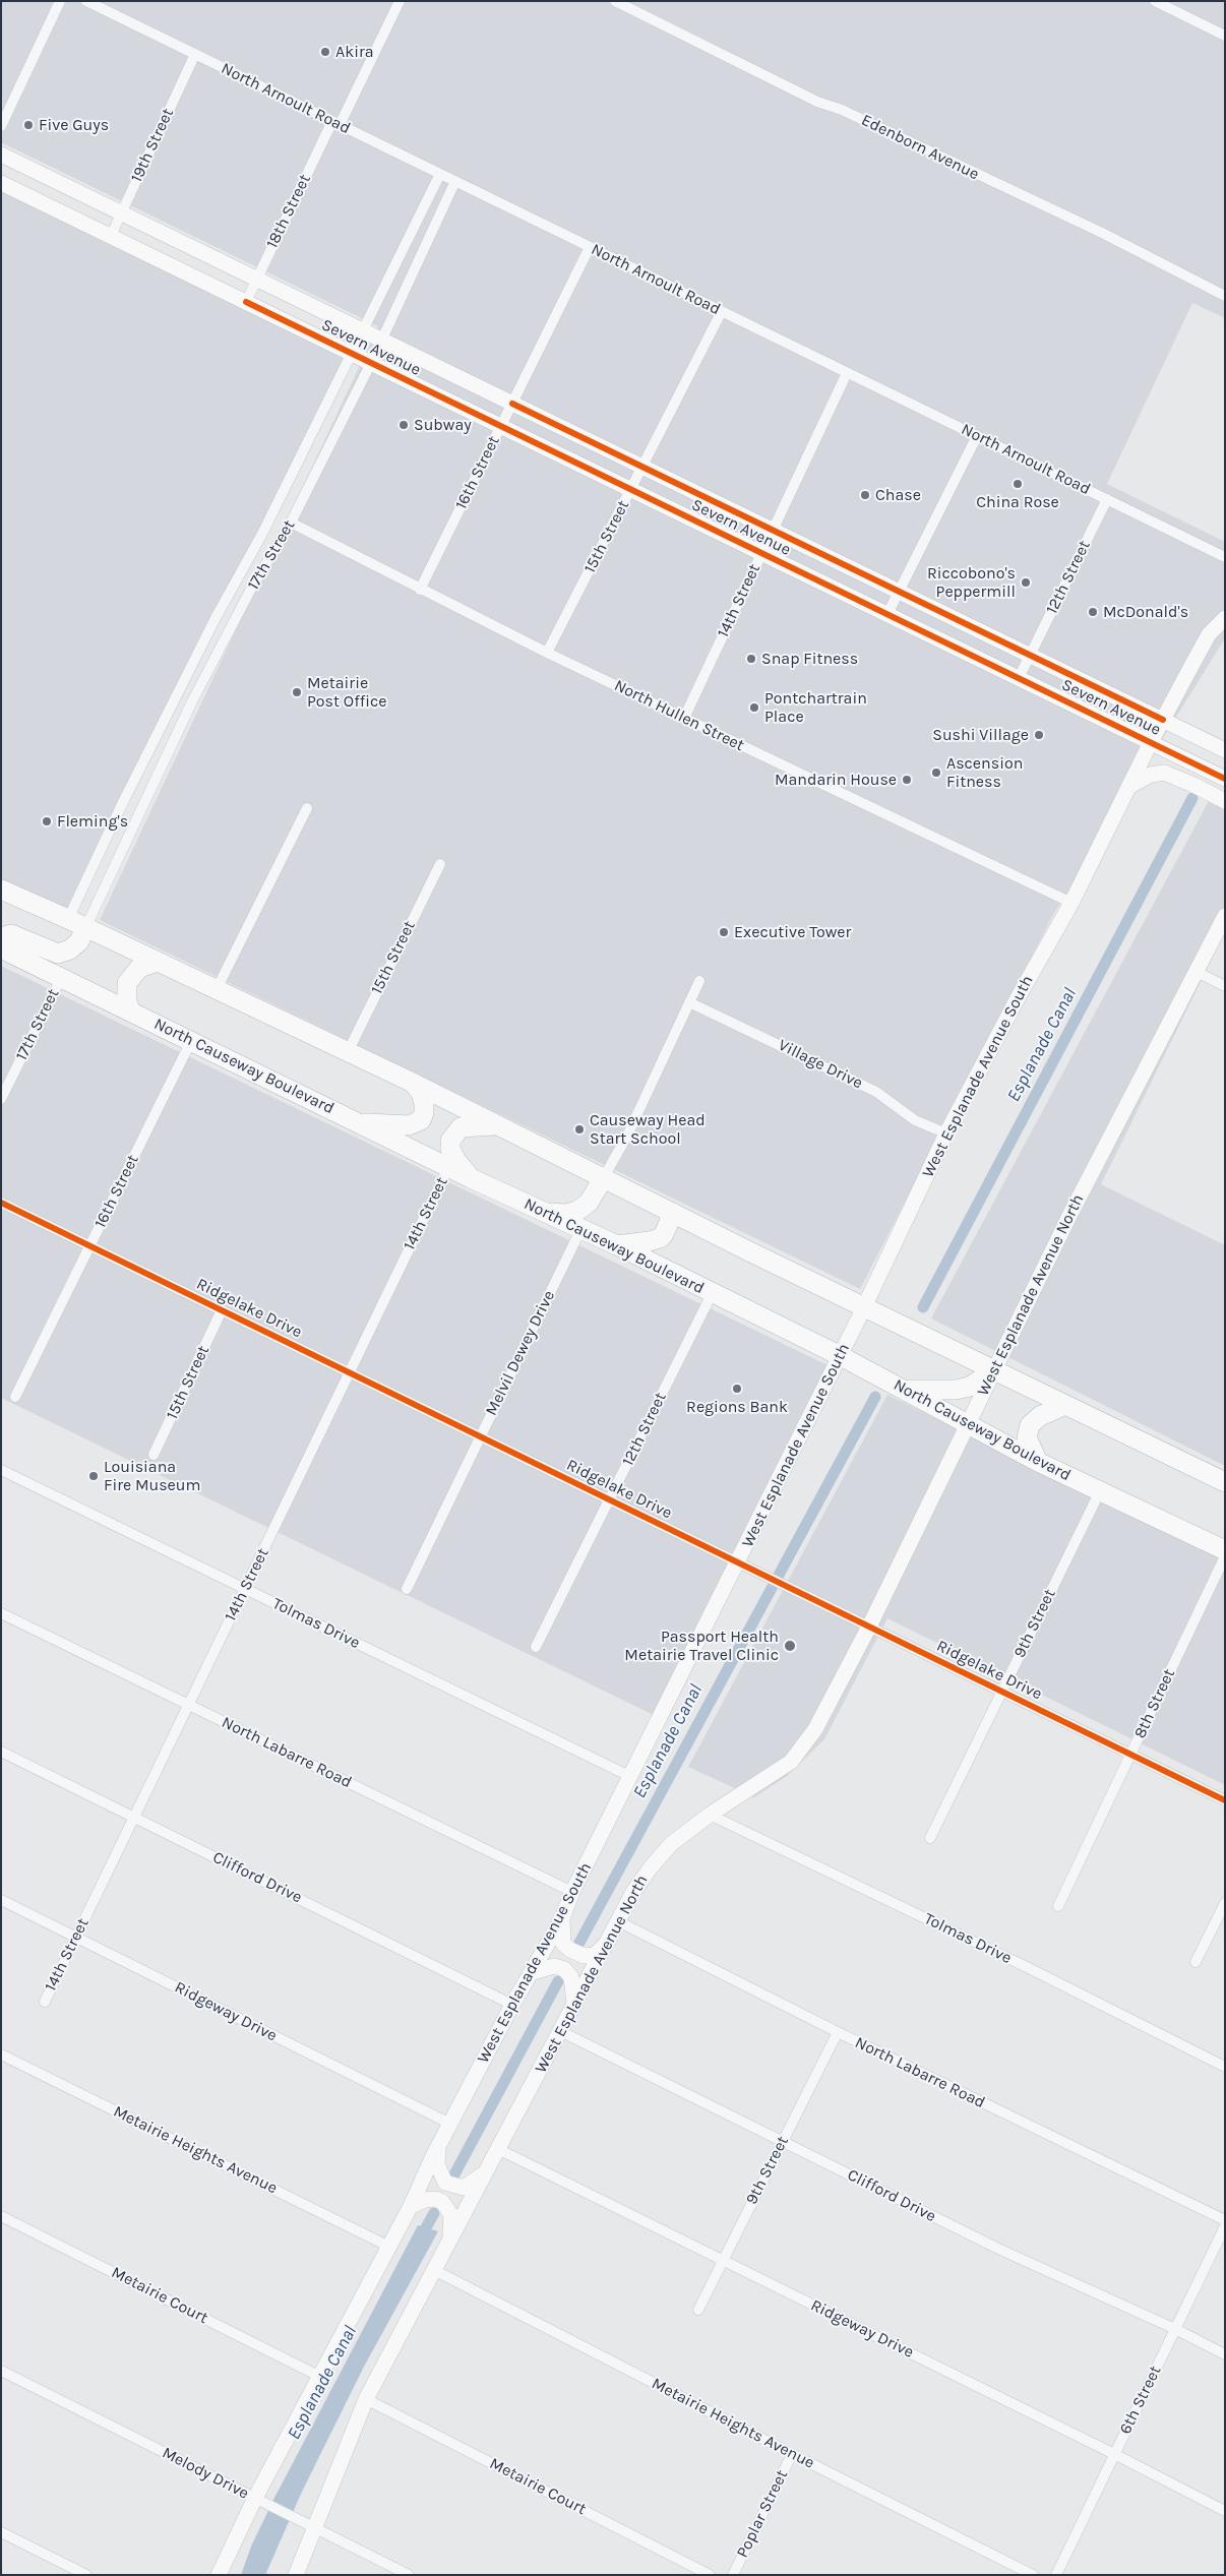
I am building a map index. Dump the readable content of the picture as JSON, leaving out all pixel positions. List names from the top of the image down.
{
  "streets": {
    "highway": ["North Causeway Boulevard"],
    "main road": ["Severn Avenue", "West Esplanade Avenue South", "West Esplanade Avenue North"],
    "street": [
      "North Arnoult Road",
      "19th Street",
      "Edenborn Avenue",
      "18th Street",
      "16th Street",
      "15th Street",
      "17th Street",
      "12th Street",
      "14th Street",
      "North Hullen Street",
      "Village Drive",
      "Ridgelake Drive",
      "Melvil Dewey Drive",
      "Tolmas Drive",
      "9th Street",
      "8th Street",
      "North Labarre Road",
      "Clifford Drive",
      "Ridgeway Drive",
      "Metairie Heights Avenue",
      "Metairie Court",
      "6th Street",
      "Melody Drive",
      "Poplar Street"
    ]
  },
  "crossings": [
    ["North Arnoult Road", "19th Street"],
    ["North Arnoult Road", "18th Street"],
    ["North Arnoult Road", "16th Street"],
    ["North Arnoult Road", "15th Street"],
    ["North Arnoult Road", "17th Street"],
    ["North Arnoult Road", "12th Street"],
    ["North Arnoult Road", "14th Street"],
    ["19th Street", "Severn Avenue"],
    ["18th Street", "Severn Avenue"],
    ["Severn Avenue", "16th Street"],
    ["Severn Avenue", "15th Street"],
    ["Severn Avenue", "17th Street"],
    ["Severn Avenue", "12th Street"],
    ["Severn Avenue", "14th Street"],
    ["Severn Avenue", "West Esplanade Avenue South"],
    ["16th Street", "North Hullen Street"],
    ["16th Street", "North Causeway Boulevard"],
    ["16th Street", "Ridgelake Drive"],
    ["15th Street", "North Hullen Street"],
    ["15th Street", "Ridgelake Drive"],
    ["17th Street", "North Hullen Street"],
    ["17th Street", "North Causeway Boulevard"],
    ["12th Street", "North Causeway Boulevard"],
    ["12th Street", "Ridgelake Drive"],
    ["14th Street", "North Hullen Street"],
    ["14th Street", "North Causeway Boulevard"],
    ["14th Street", "Ridgelake Drive"],
    ["14th Street", "Tolmas Drive"],
    ["14th Street", "North Labarre Road"],
    ["14th Street", "Clifford Drive"],
    ["14th Street", "Ridgeway Drive"],
    ["North Hullen Street", "West Esplanade Avenue South"],
    ["Village Drive", "West Esplanade Avenue South"],
    ["North Causeway Boulevard", "West Esplanade Avenue South"],
    ["North Causeway Boulevard", "West Esplanade Avenue North"],
    ["North Causeway Boulevard", "Melvil Dewey Drive"],
    ["North Causeway Boulevard", "9th Street"],
    ["West Esplanade Avenue South", "Ridgelake Drive"],
    ["West Esplanade Avenue South", "Tolmas Drive"],
    ["West Esplanade Avenue South", "North Labarre Road"],
    ["West Esplanade Avenue South", "Clifford Drive"],
    ["West Esplanade Avenue South", "Ridgeway Drive"],
    ["West Esplanade Avenue South", "Metairie Heights Avenue"],
    ["West Esplanade Avenue South", "Metairie Court"],
    ["West Esplanade Avenue South", "Melody Drive"],
    ["West Esplanade Avenue North", "Ridgelake Drive"],
    ["West Esplanade Avenue North", "Tolmas Drive"],
    ["West Esplanade Avenue North", "North Labarre Road"],
    ["West Esplanade Avenue North", "Clifford Drive"],
    ["West Esplanade Avenue North", "Ridgeway Drive"],
    ["West Esplanade Avenue North", "Metairie Heights Avenue"],
    ["West Esplanade Avenue North", "Metairie Court"],
    ["West Esplanade Avenue North", "Melody Drive"],
    ["Ridgelake Drive", "Melvil Dewey Drive"],
    ["Ridgelake Drive", "9th Street"],
    ["Ridgelake Drive", "8th Street"],
    ["9th Street", "North Labarre Road"],
    ["9th Street", "Clifford Drive"],
    ["9th Street", "Ridgeway Drive"],
    ["Clifford Drive", "6th Street"],
    ["Ridgeway Drive", "6th Street"],
    ["Metairie Heights Avenue", "Poplar Street"]
  ],
  "water": ["Esplanade Canal"],
  "places": [
    "Akira",
    "Five Guys",
    "Subway",
    "China Rose",
    "Chase",
    "Riccobono's Peppermill",
    "McDonald's",
    "Snap Fitness",
    "Metairie Post Office",
    "Pontchartrain Place",
    "Sushi Village",
    "Ascension Fitness",
    "Mandarin House",
    "Fleming's",
    "Executive Tower",
    "Causeway Head Start School",
    "Regions Bank",
    "Louisiana Fire Museum",
    "Passport Health Metairie Travel Clinic"
  ]
}
